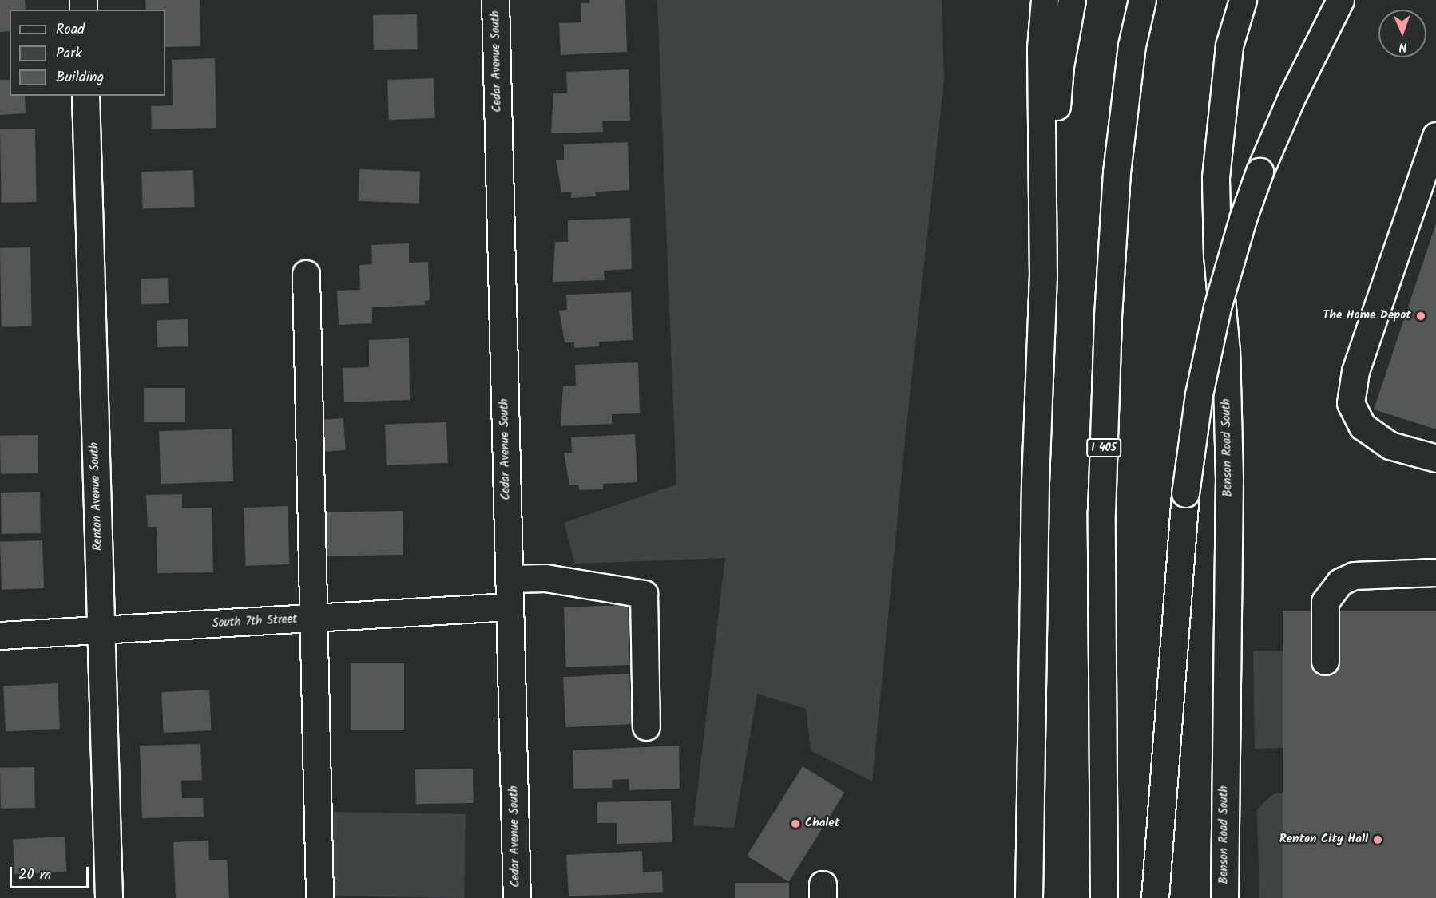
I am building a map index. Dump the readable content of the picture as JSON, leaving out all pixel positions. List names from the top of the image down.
{
  "streets": {
    "main road": [
      "Cedar Avenue South",
      "I 405",
      "Benson Road South",
      "Renton Avenue South",
      "South 7th Street"
    ]
  },
  "crossings": [
    ["Cedar Avenue South", "South 7th Street"],
    ["Renton Avenue South", "South 7th Street"]
  ],
  "places": ["The Home Depot", "Chalet", "Renton City Hall"],
  "legend": ["Road", "Park", "Building"],
  "scale_bar": "20 m",
  "north": "bottom"
}
